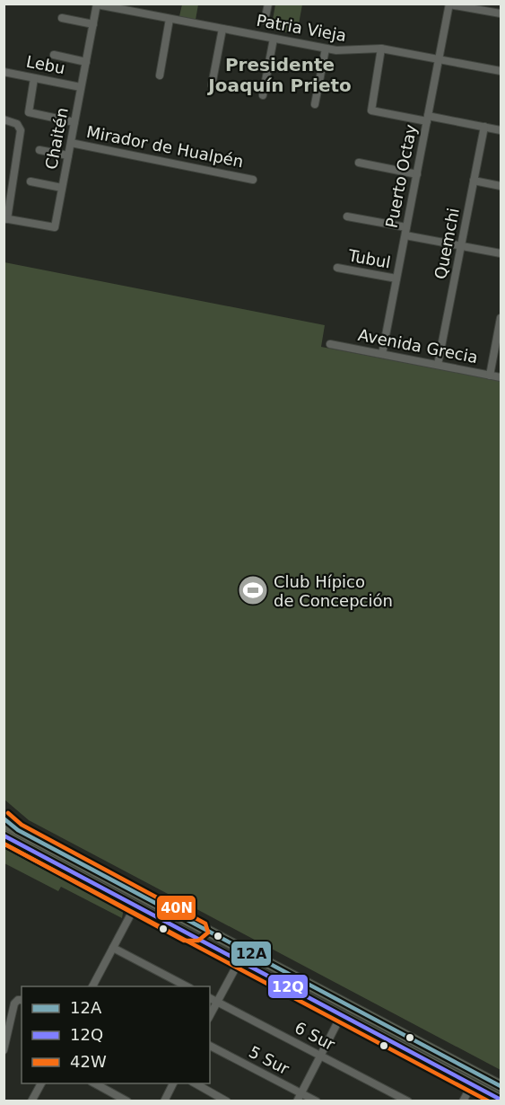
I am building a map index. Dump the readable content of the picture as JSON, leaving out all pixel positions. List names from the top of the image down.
{
  "streets": {
    "street": [
      "Patria Vieja",
      "Lebu",
      "Chaitén",
      "Mirador de Hualpén",
      "Puerto Octay",
      "Quemchi",
      "Tubul",
      "Avenida Grecia",
      "6 Sur",
      "5 Sur"
    ]
  },
  "crossings": [
    ["Patria Vieja", "Chaitén"],
    ["Patria Vieja", "Puerto Octay"],
    ["Lebu", "Chaitén"],
    ["Chaitén", "Mirador de Hualpén"],
    ["Puerto Octay", "Tubul"],
    ["Puerto Octay", "Avenida Grecia"],
    ["Quemchi", "Avenida Grecia"]
  ],
  "districts": ["Presidente Joaquín Prieto"],
  "places": {
    "sports": ["Club Hípico de Concepción"]
  },
  "lines": [
    "transit line 40N",
    "transit line 12A",
    "transit line 12Q",
    "transit line 42W"
  ],
  "legend": ["12A", "12Q", "42W"]
}
